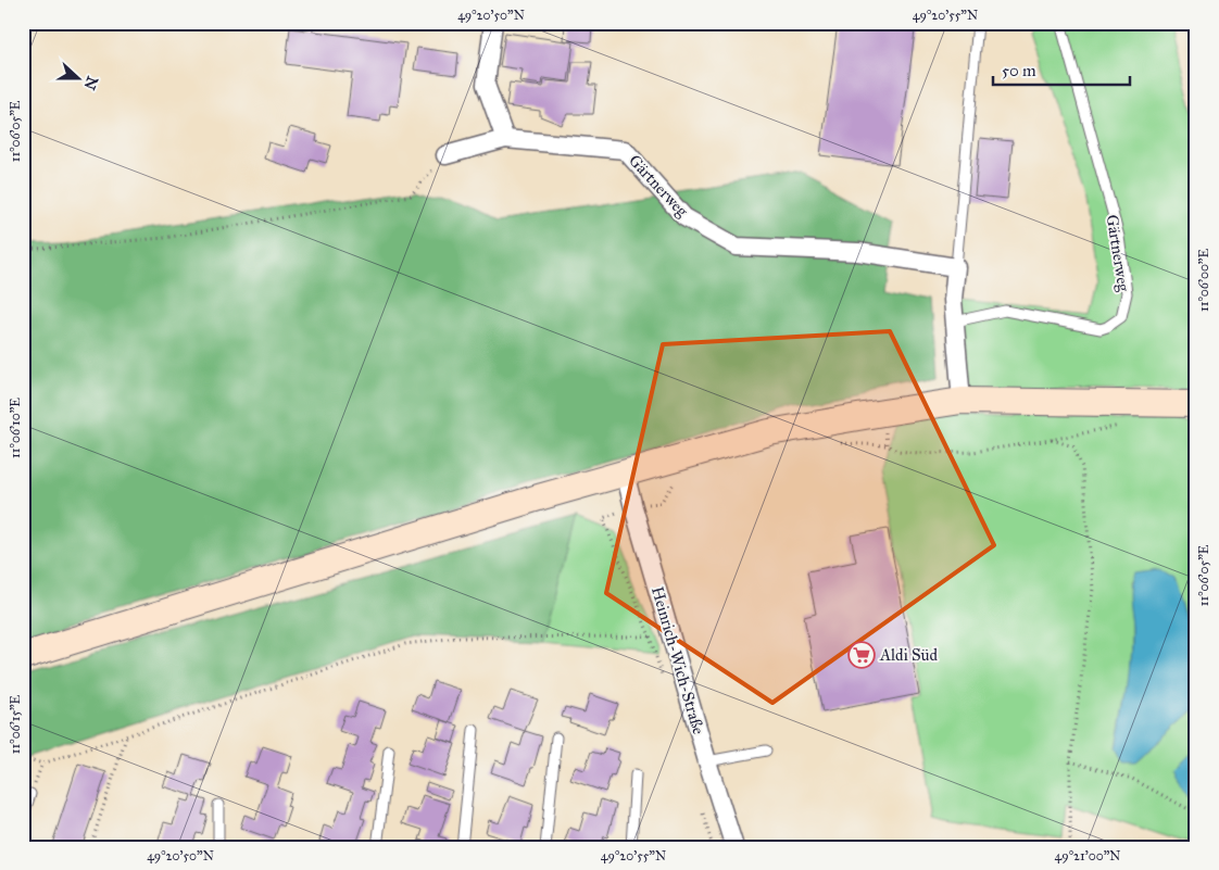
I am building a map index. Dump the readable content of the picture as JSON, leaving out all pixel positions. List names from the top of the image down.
{
  "streets": {
    "street": ["Gärtnerweg", "Heinrich-Wich-Straße"]
  },
  "places": {
    "supermarket": ["Aldi Süd"]
  },
  "scale_bar": "50 m",
  "north": "right",
  "coordinates": [
    "49°20'50\"N",
    "49°20'55\"N",
    "11°06'05\"E",
    "11°06'00\"E",
    "11°06'10\"E",
    "11°06'15\"E",
    "49°21'00\"N"
  ]
}
